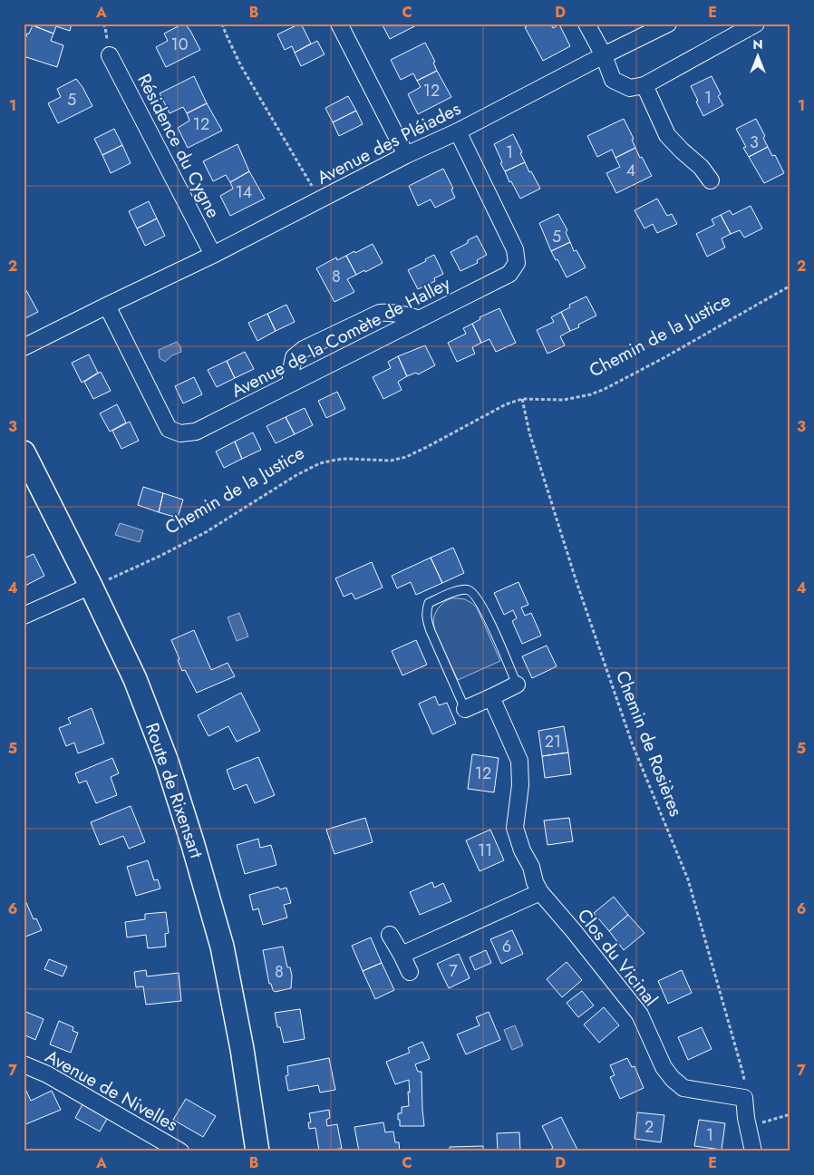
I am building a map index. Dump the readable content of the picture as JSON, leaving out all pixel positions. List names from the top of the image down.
{
  "streets": {
    "street": [
      "Avenue des Pléiades",
      "Résidence du Cygne",
      "Avenue de la Comète de Halley",
      "Route de Rixensart",
      "Clos du Vicinal",
      "Avenue de Nivelles"
    ],
    "path": ["Chemin de la Justice", "Chemin de Rosières"]
  },
  "crossings": [
    ["Avenue des Pléiades", "Résidence du Cygne"],
    ["Avenue des Pléiades", "Avenue de la Comète de Halley"],
    ["Chemin de la Justice", "Chemin de Rosières"],
    ["Chemin de la Justice", "Route de Rixensart"],
    ["Chemin de Rosières", "Clos du Vicinal"]
  ],
  "house_numbers": [
    "10",
    "12",
    "1",
    "5",
    "12",
    "3",
    "1",
    "4",
    "14",
    "5",
    "8",
    "21",
    "12",
    "11",
    "6",
    "7",
    "8",
    "2",
    "1"
  ],
  "north": "top",
  "grid": {
    "columns": [
      "A",
      "B",
      "C",
      "D",
      "E"
    ],
    "rows": [
      "1",
      "2",
      "3",
      "4",
      "5",
      "6",
      "7"
    ]
  }
}
